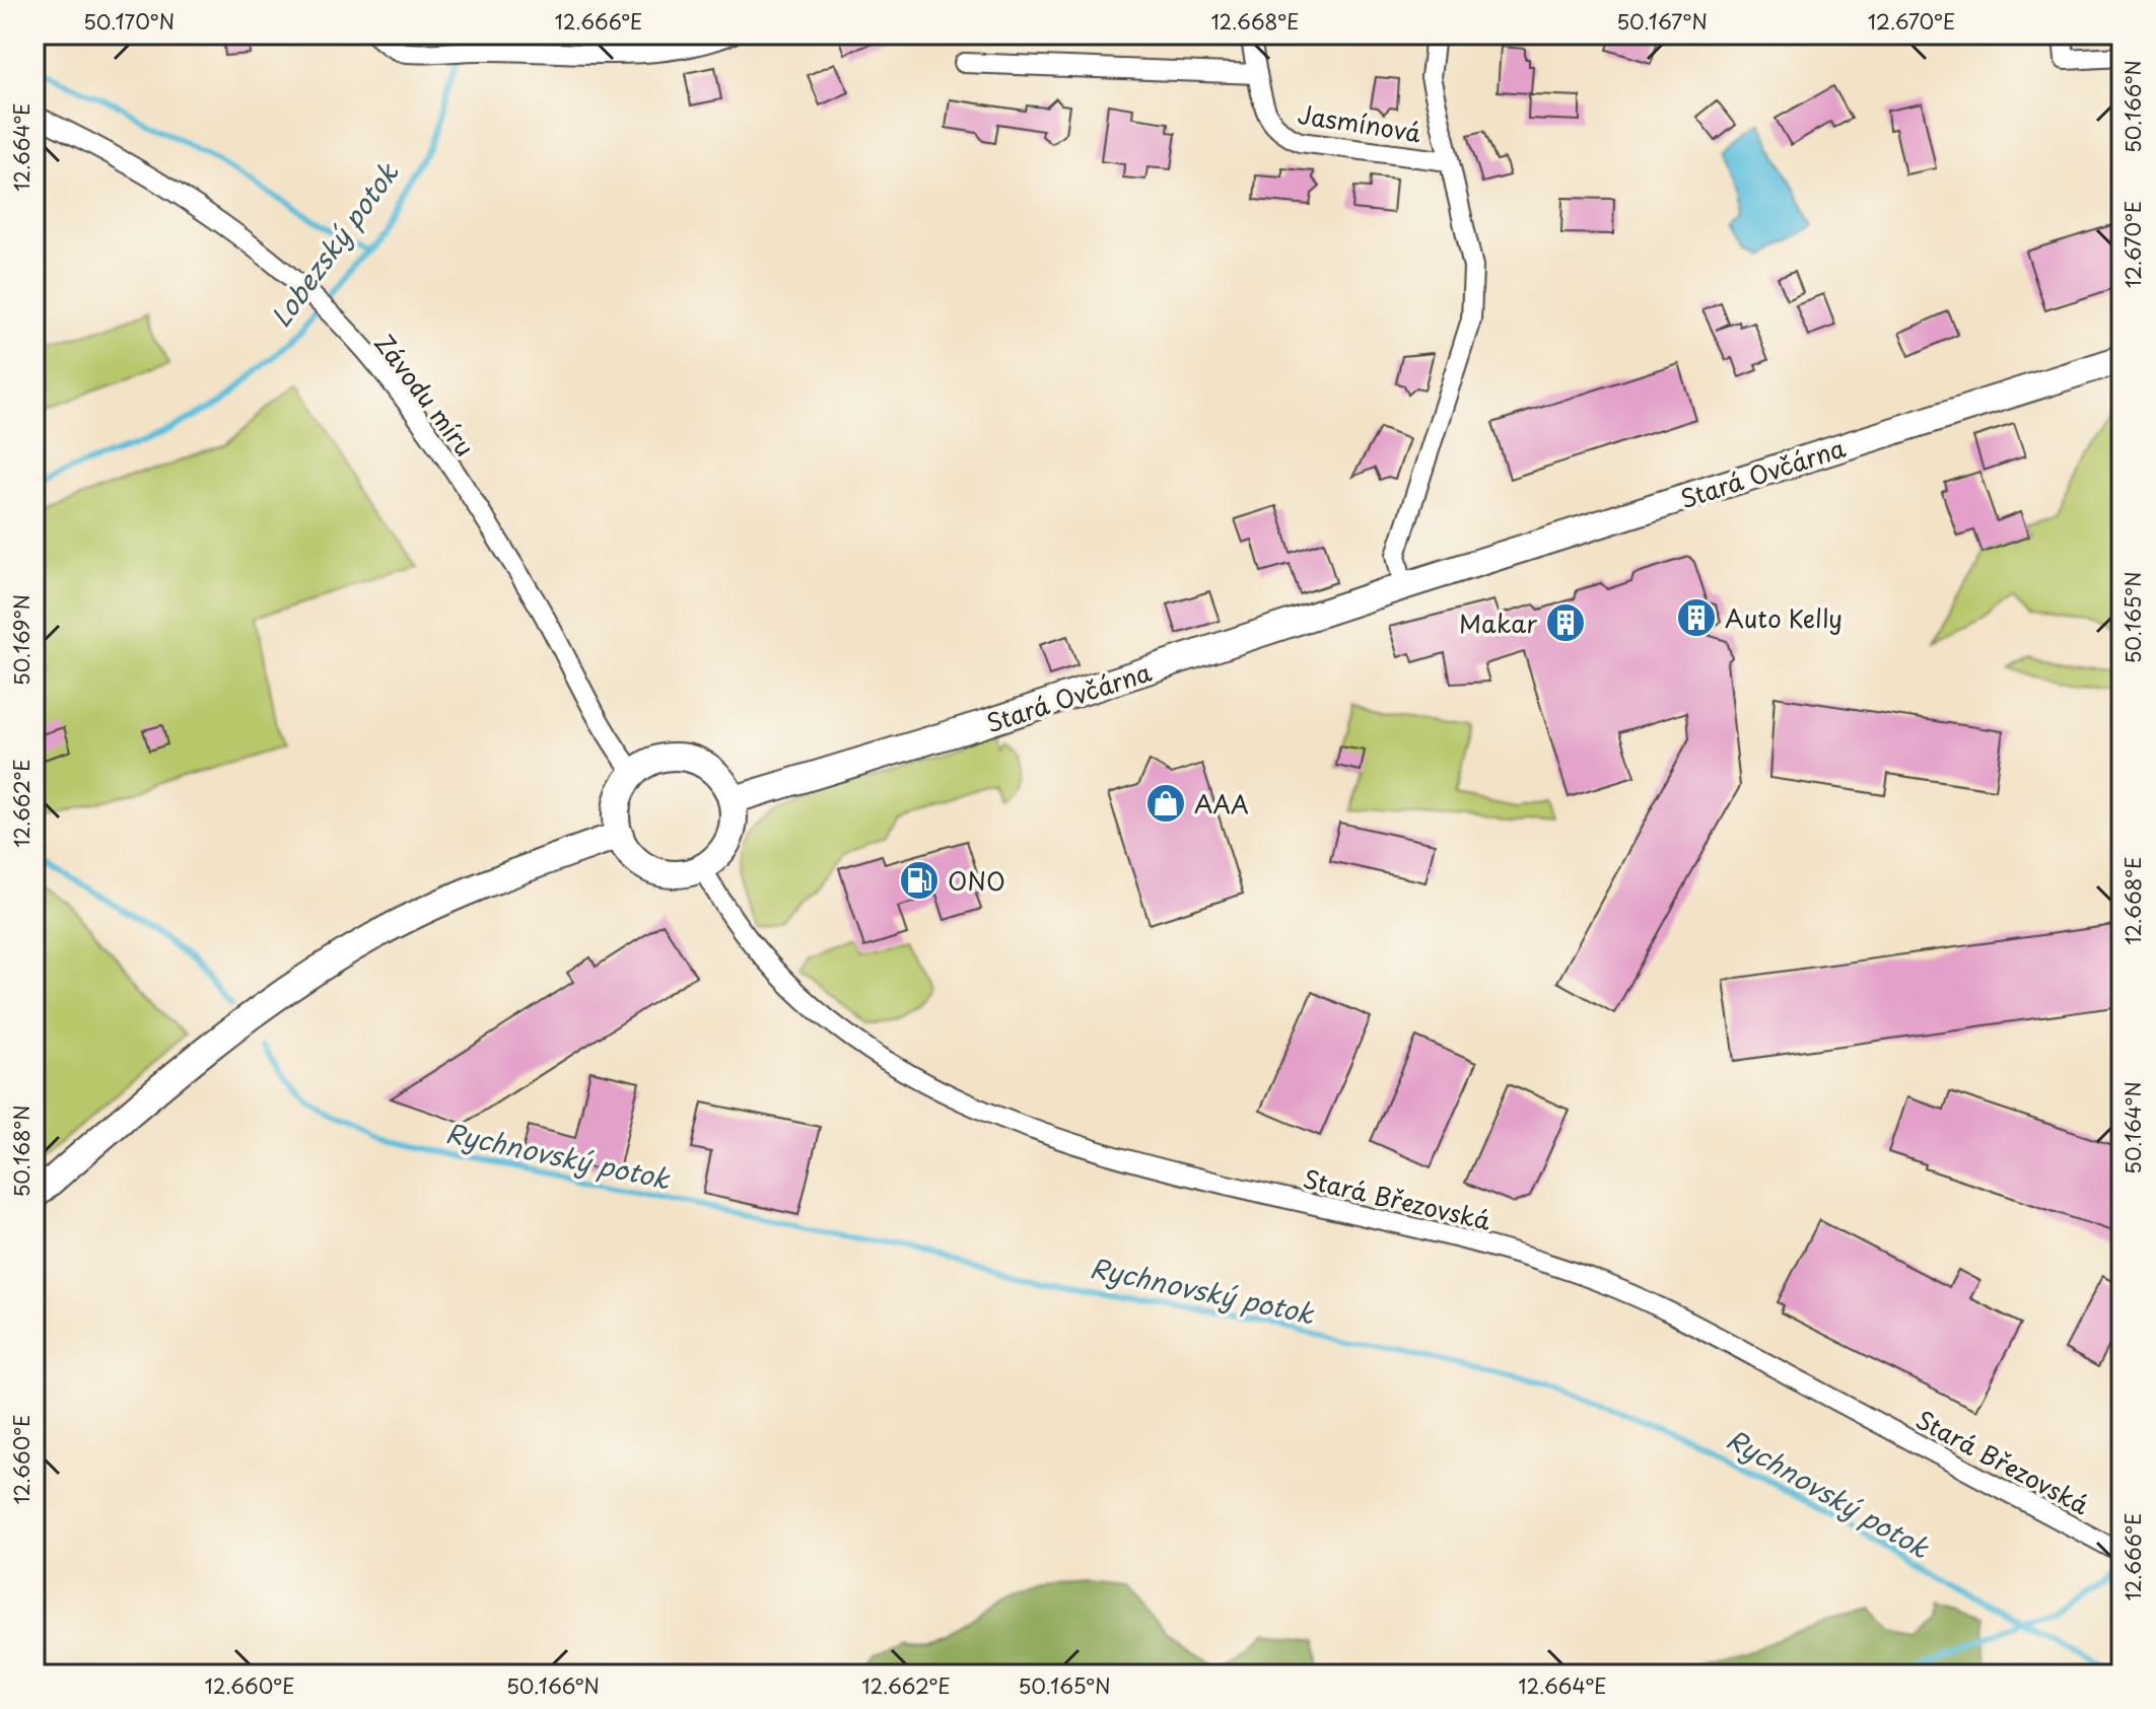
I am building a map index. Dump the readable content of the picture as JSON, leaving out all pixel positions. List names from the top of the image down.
{
  "streets": {
    "main road": ["Stará Ovčárna"],
    "street": ["Jasmínová", "Závodu míru", "Stará Březovská"]
  },
  "crossings": [
    ["Závodu míru", "Stará Ovčárna"],
    ["Závodu míru", "Stará Březovská"],
    ["Stará Ovčárna", "Stará Březovská"]
  ],
  "water": ["Lobezský potok", "Rychnovský potok"],
  "places": {
    "building": ["Auto Kelly", "Makar"],
    "shop": ["AAA"],
    "fuel station": ["ONO"]
  },
  "coordinates": [
    "50.170°N",
    "12.666°E",
    "12.668°E",
    "50.167°N",
    "12.670°E",
    "50.166°N",
    "12.664°E",
    "50.165°N",
    "50.169°N",
    "12.662°E",
    "50.164°N",
    "50.168°N",
    "12.660°E"
  ]
}
